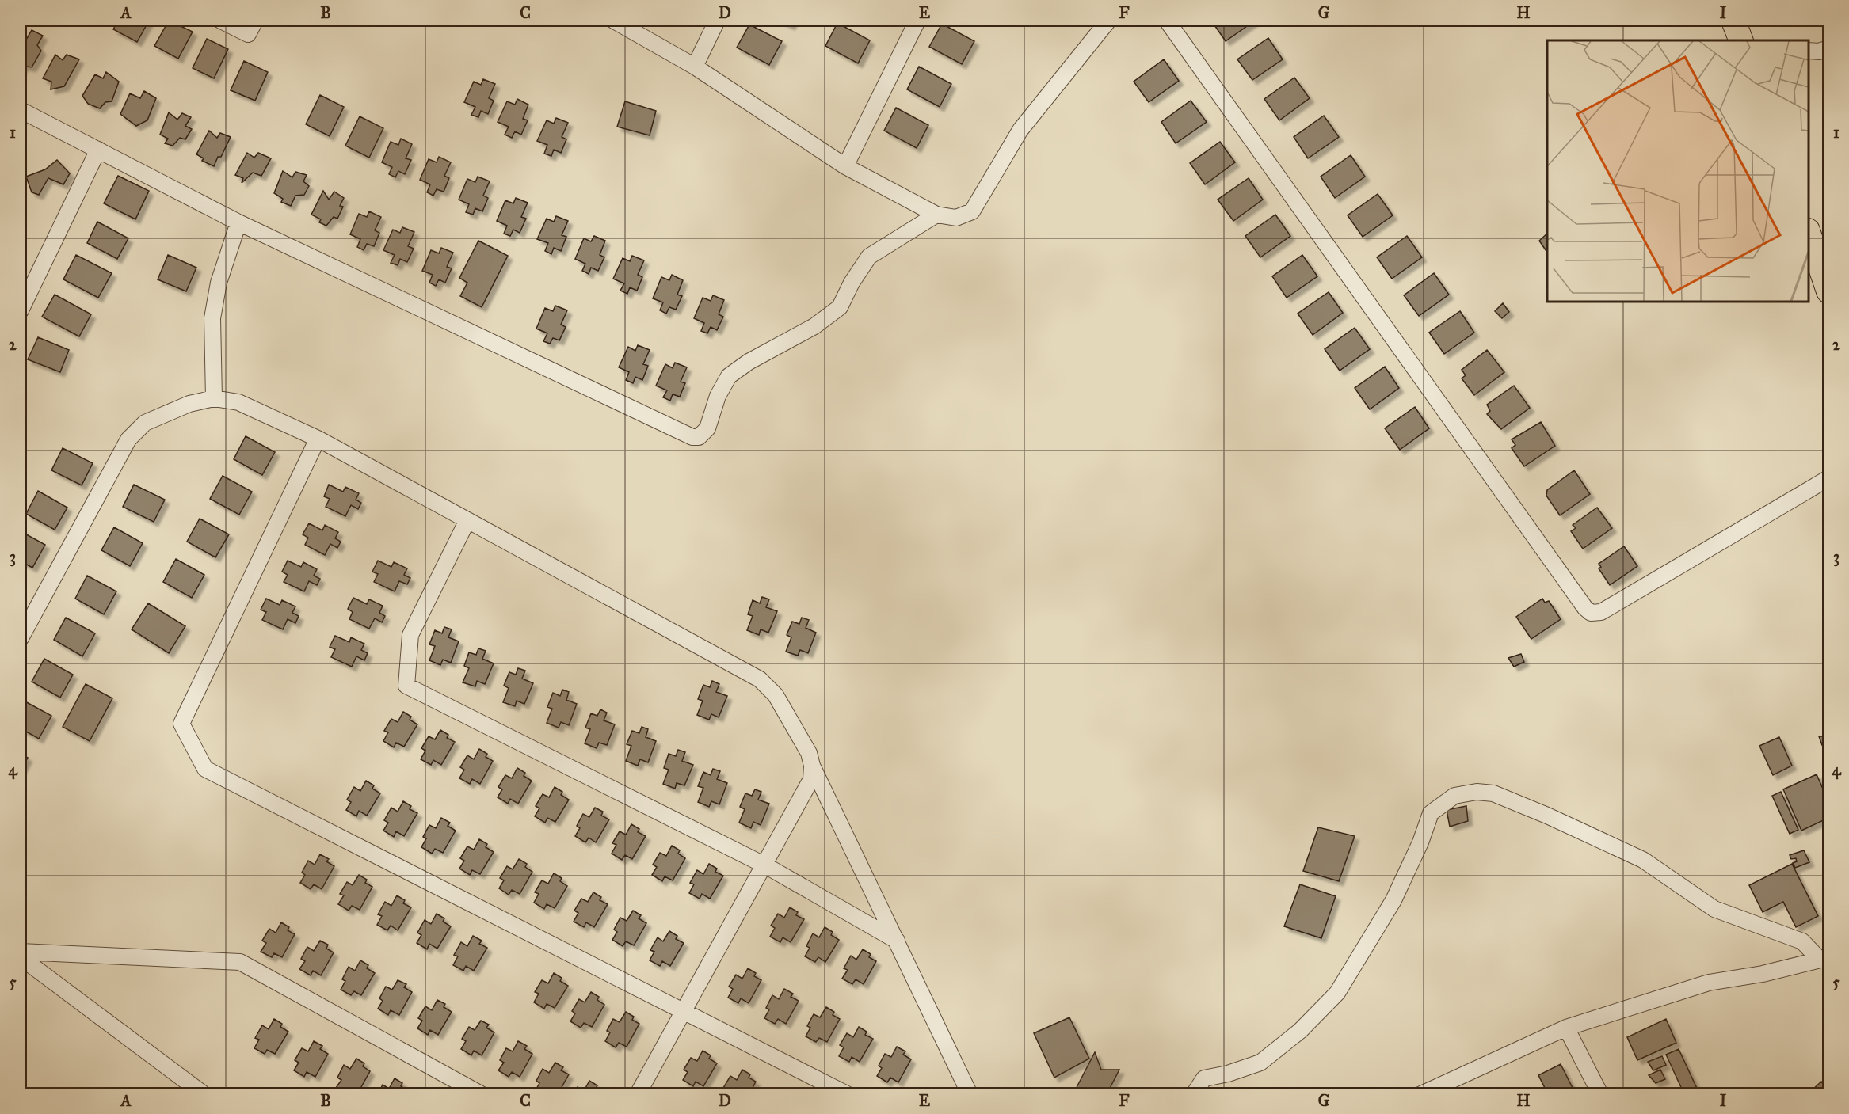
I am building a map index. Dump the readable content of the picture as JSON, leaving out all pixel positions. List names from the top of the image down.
{
  "grid": {
    "columns": [
      "A",
      "B",
      "C",
      "D",
      "E",
      "F",
      "G",
      "H",
      "I"
    ],
    "rows": [
      "1",
      "2",
      "3",
      "4",
      "5"
    ]
  }
}
